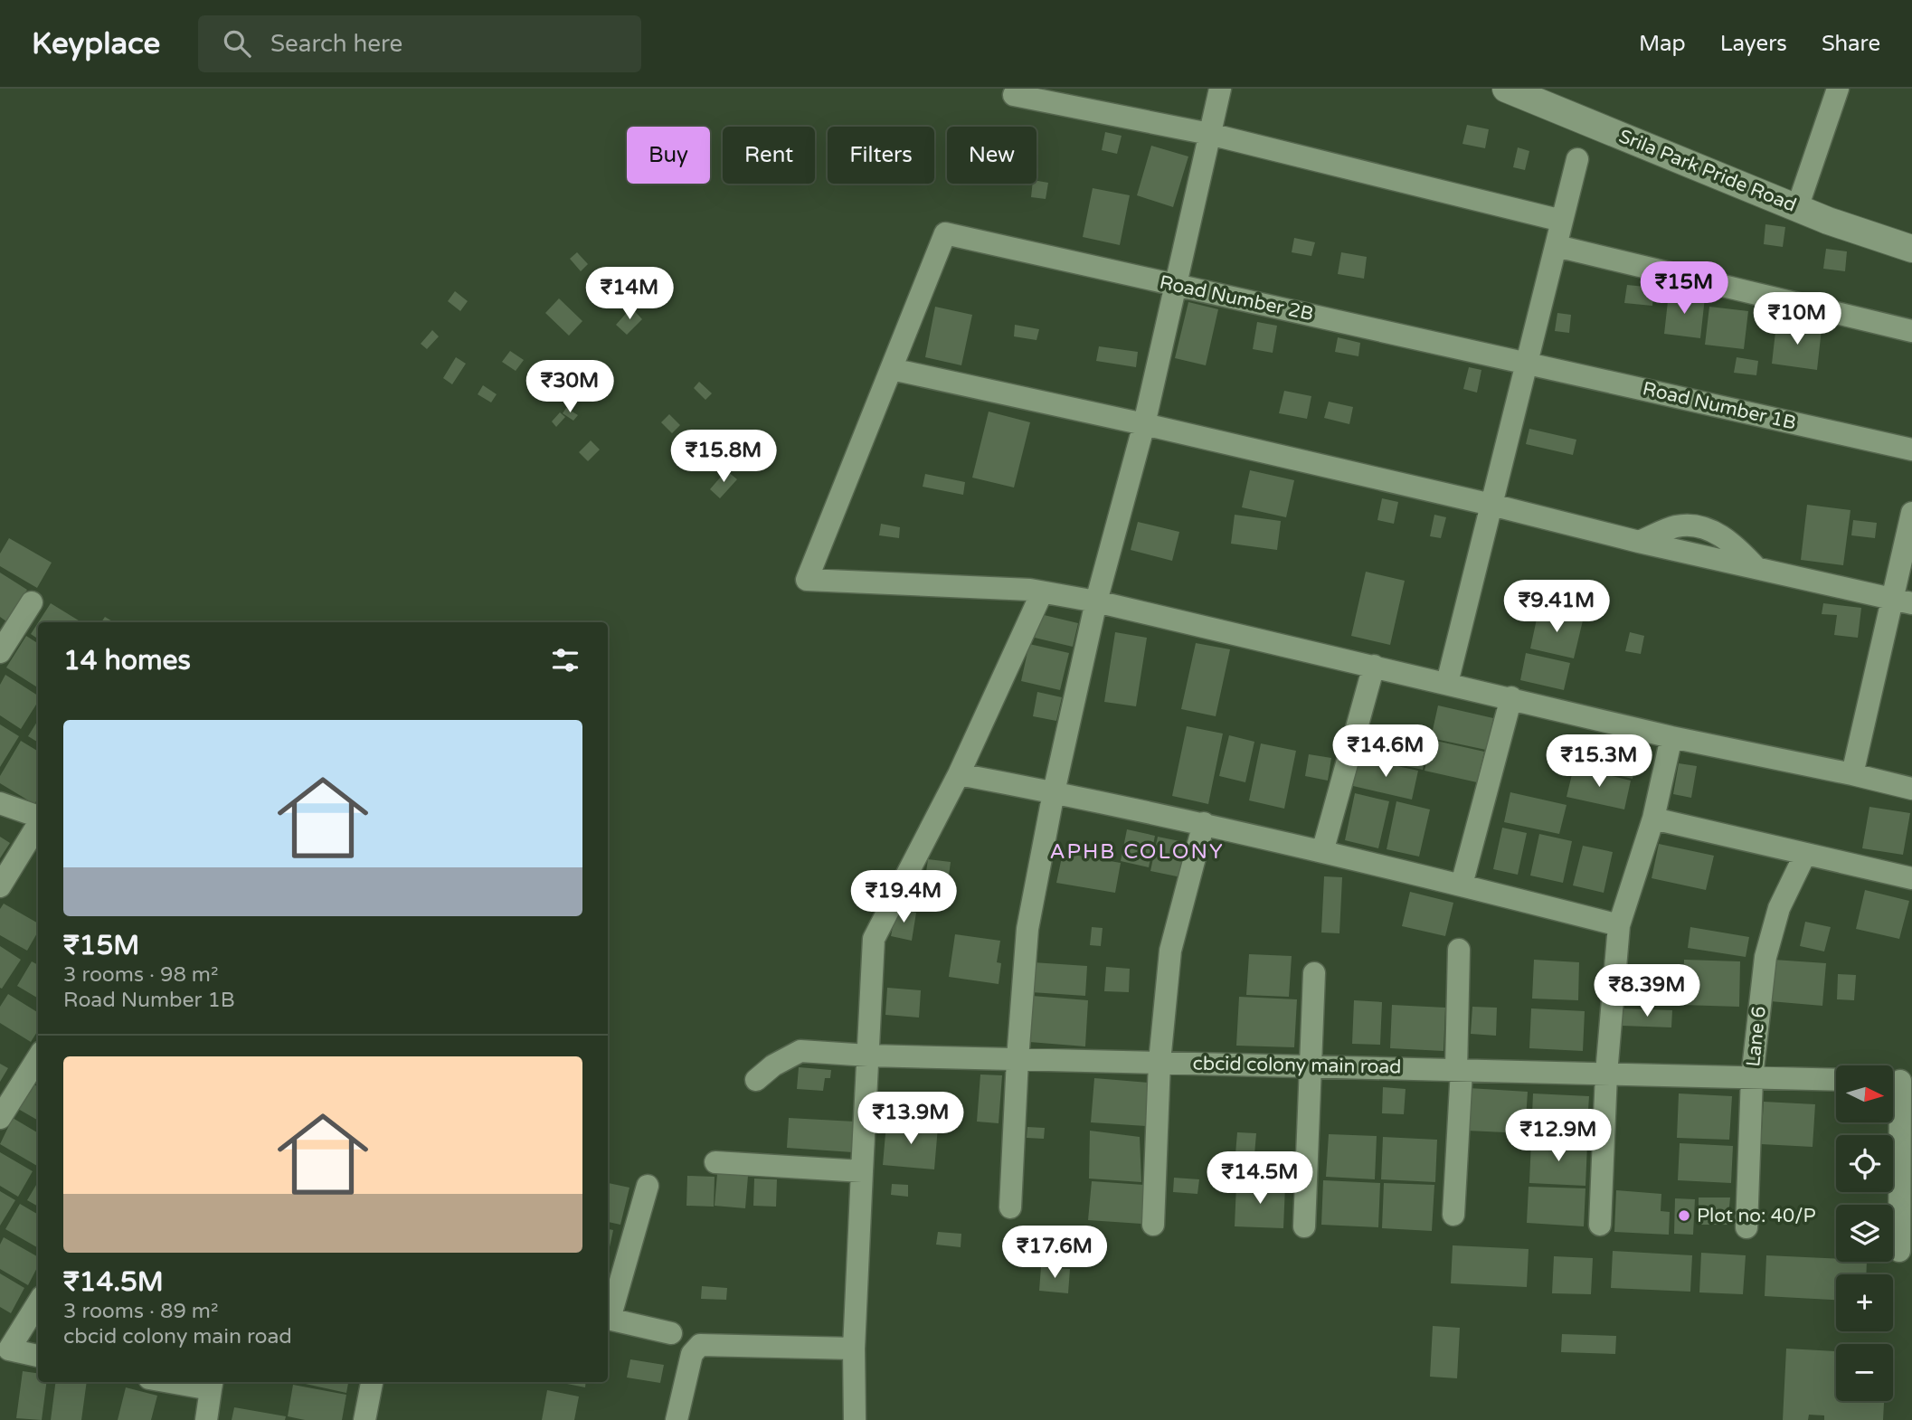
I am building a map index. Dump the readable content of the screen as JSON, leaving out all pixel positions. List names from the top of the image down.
{
  "streets": {
    "street": [
      "Srila Park Pride Road",
      "Road Number 2B",
      "Road Number 1B",
      "Lane 6",
      "cbcid colony main road"
    ]
  },
  "crossings": [
    ["Road Number 2B", "Road Number 1B"],
    ["Lane 6", "cbcid colony main road"]
  ],
  "districts": ["APHB COLONY"],
  "places": ["Plot no: 40/P"],
  "north": "right",
  "page": {
    "header": "Keyplace",
    "search": "Search here",
    "nav": ["Map", "Layers", "Share"],
    "chip": [
      "Buy",
      "Rent",
      "Filters",
      "New"
    ],
    "price": [
      "₹15M",
      "₹14M",
      "₹10M",
      "₹30M",
      "₹15.8M",
      "₹9.41M",
      "₹14.6M",
      "₹15.3M",
      "₹19.4M",
      "₹8.39M",
      "₹13.9M",
      "₹12.9M",
      "₹14.5M",
      "₹17.6M"
    ],
    "heading": "14 homes",
    "list": [
      {
        "name": "₹15M",
        "note": "3 rooms · 98 m² · Road Number 1B"
      },
      {
        "name": "₹14.5M",
        "note": "3 rooms · 89 m² · cbcid colony main road"
      }
    ],
    "map_buttons": ["+", "−"]
  }
}
